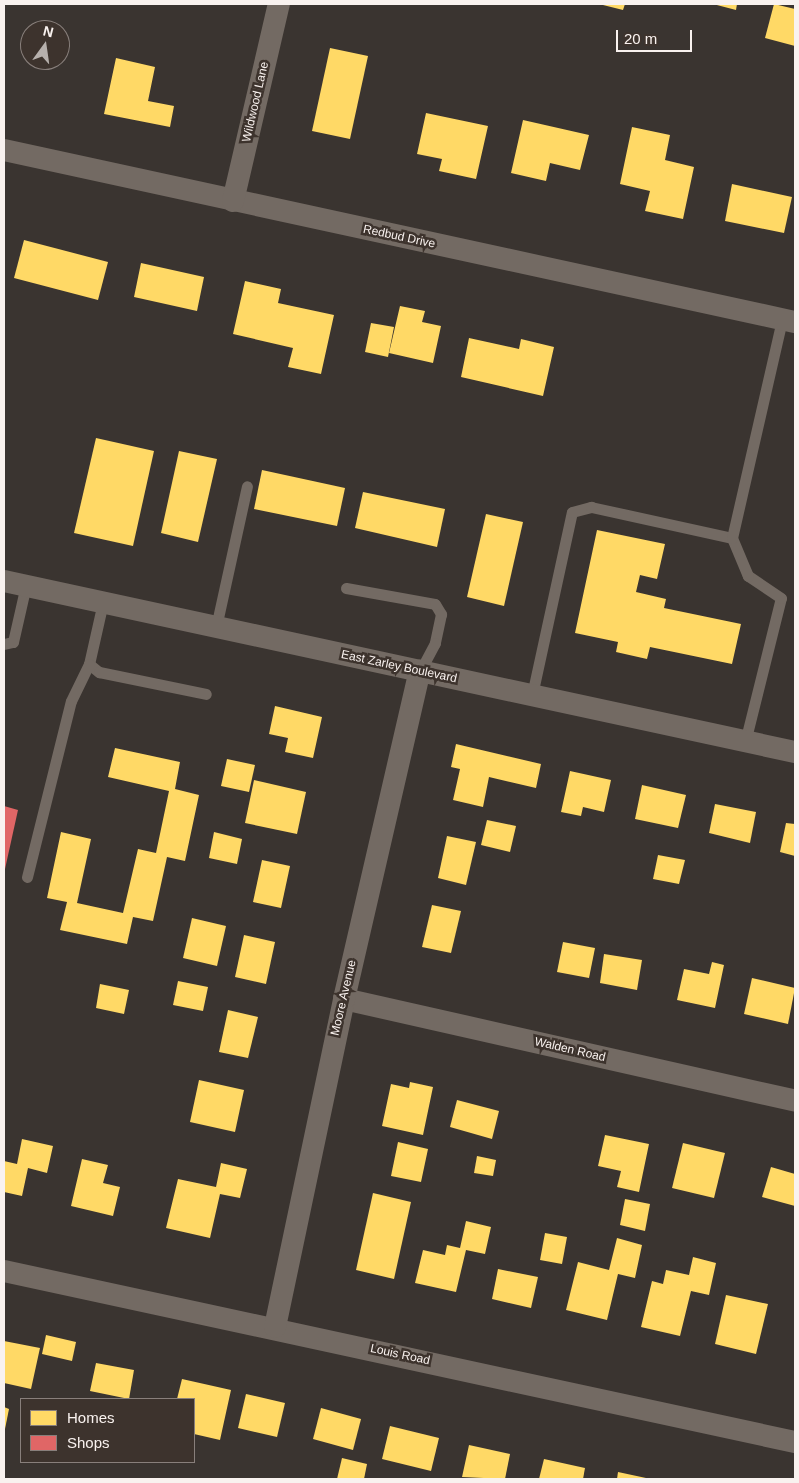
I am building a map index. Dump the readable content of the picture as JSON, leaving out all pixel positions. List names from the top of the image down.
{
  "streets": {
    "street": [
      "Wildwood Lane",
      "Redbud Drive",
      "East Zarley Boulevard",
      "Moore Avenue",
      "Walden Road",
      "Louis Road"
    ]
  },
  "crossings": [
    ["Wildwood Lane", "Redbud Drive"],
    ["East Zarley Boulevard", "Moore Avenue"],
    ["Moore Avenue", "Walden Road"],
    ["Moore Avenue", "Louis Road"]
  ],
  "legend": ["Homes", "Shops"],
  "scale_bar": "20 m",
  "north": "top"
}
